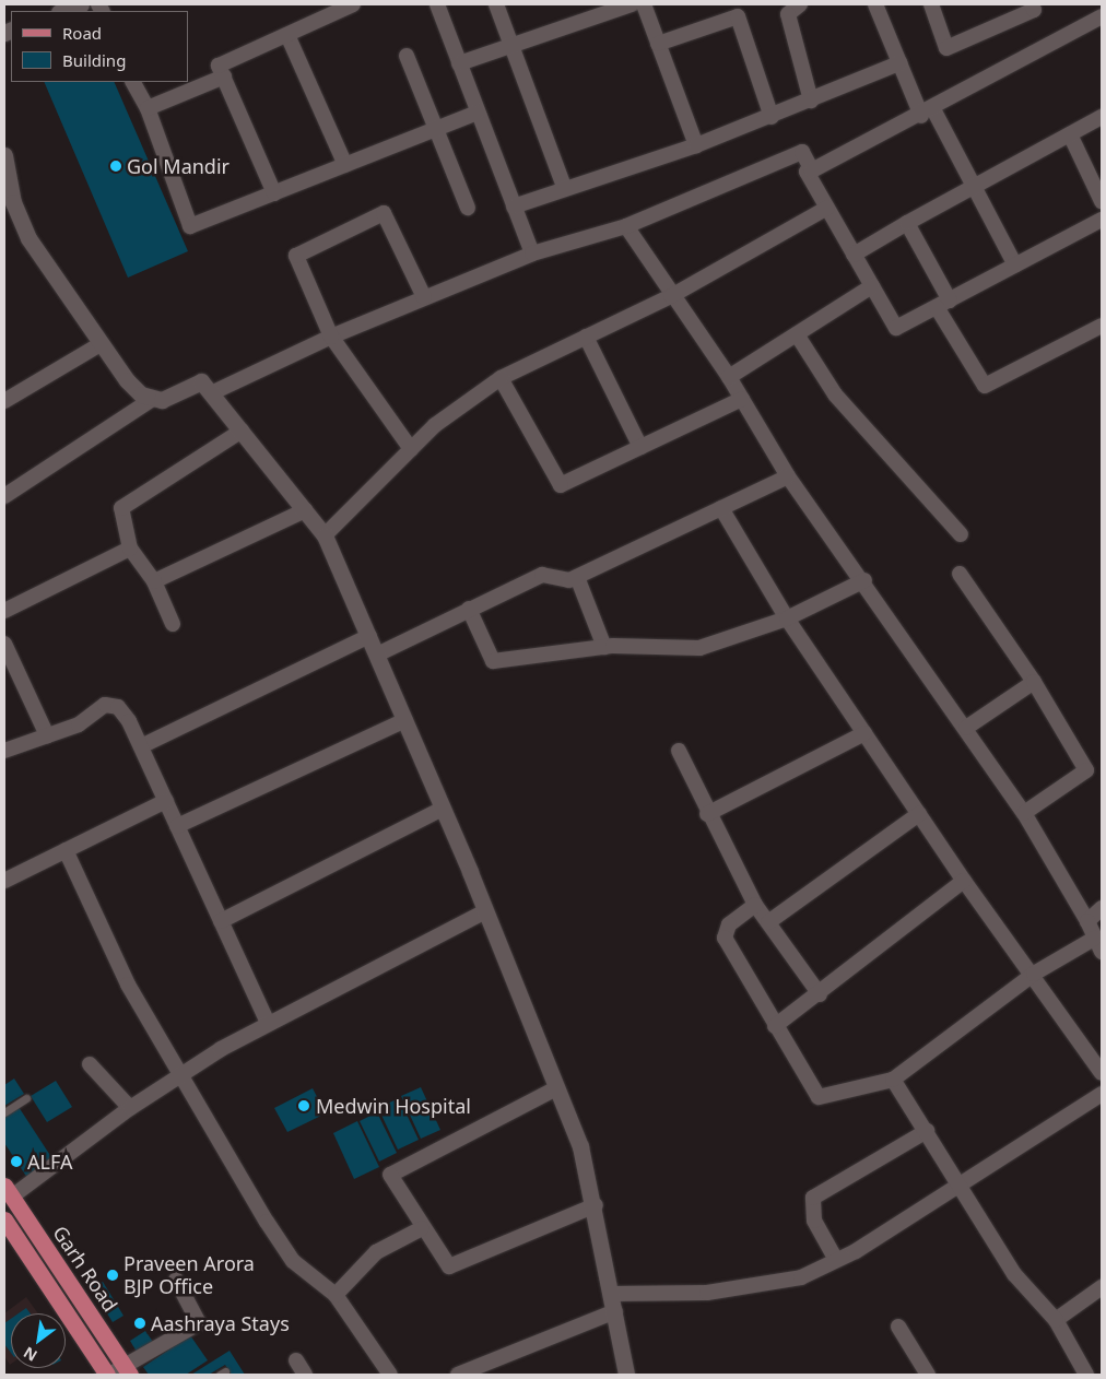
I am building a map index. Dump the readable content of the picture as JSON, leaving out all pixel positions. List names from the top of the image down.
{
  "streets": {
    "main road": ["Garh Road"]
  },
  "places": [
    "Gol Mandir",
    "Medwin Hospital",
    "ALFA",
    "Praveen Arora BJP Office",
    "Aashraya Stays"
  ],
  "legend": ["Road", "Building"],
  "north": "bottom left"
}
